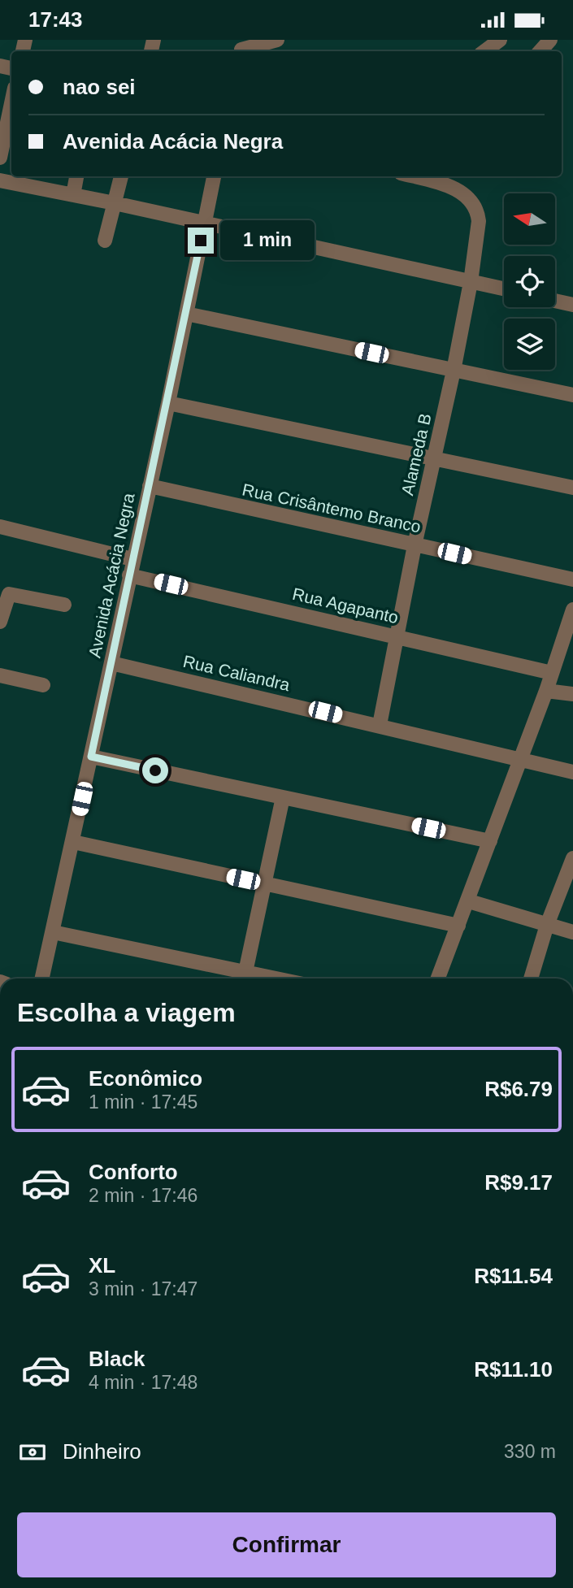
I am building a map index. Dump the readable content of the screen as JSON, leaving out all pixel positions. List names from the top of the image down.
{
  "streets": {
    "street": [
      "Alameda B",
      "Rua Crisântemo Branco",
      "Avenida Acácia Negra",
      "Rua Agapanto",
      "Rua Caliandra"
    ]
  },
  "crossings": [
    ["Alameda B", "Rua Crisântemo Branco"],
    ["Alameda B", "Rua Agapanto"],
    ["Alameda B", "Rua Caliandra"],
    ["Rua Crisântemo Branco", "Avenida Acácia Negra"],
    ["Avenida Acácia Negra", "Rua Agapanto"],
    ["Avenida Acácia Negra", "Rua Caliandra"]
  ],
  "north": "left",
  "page": {
    "status": "17:43",
    "banner": ["nao sei", "Avenida Acácia Negra"],
    "bubble": "1 min",
    "heading": "Escolha a viagem",
    "list": [
      {
        "name": "Econômico",
        "note": "1 min · 17:45",
        "value": "R$6.79"
      },
      {
        "name": "Conforto",
        "note": "2 min · 17:46",
        "value": "R$9.17"
      },
      {
        "name": "XL",
        "note": "3 min · 17:47",
        "value": "R$11.54"
      },
      {
        "name": "Black",
        "note": "4 min · 17:48",
        "value": "R$11.10"
      }
    ],
    "pay": ["Dinheiro", "330 m"],
    "buttons": "Confirmar"
  }
}
